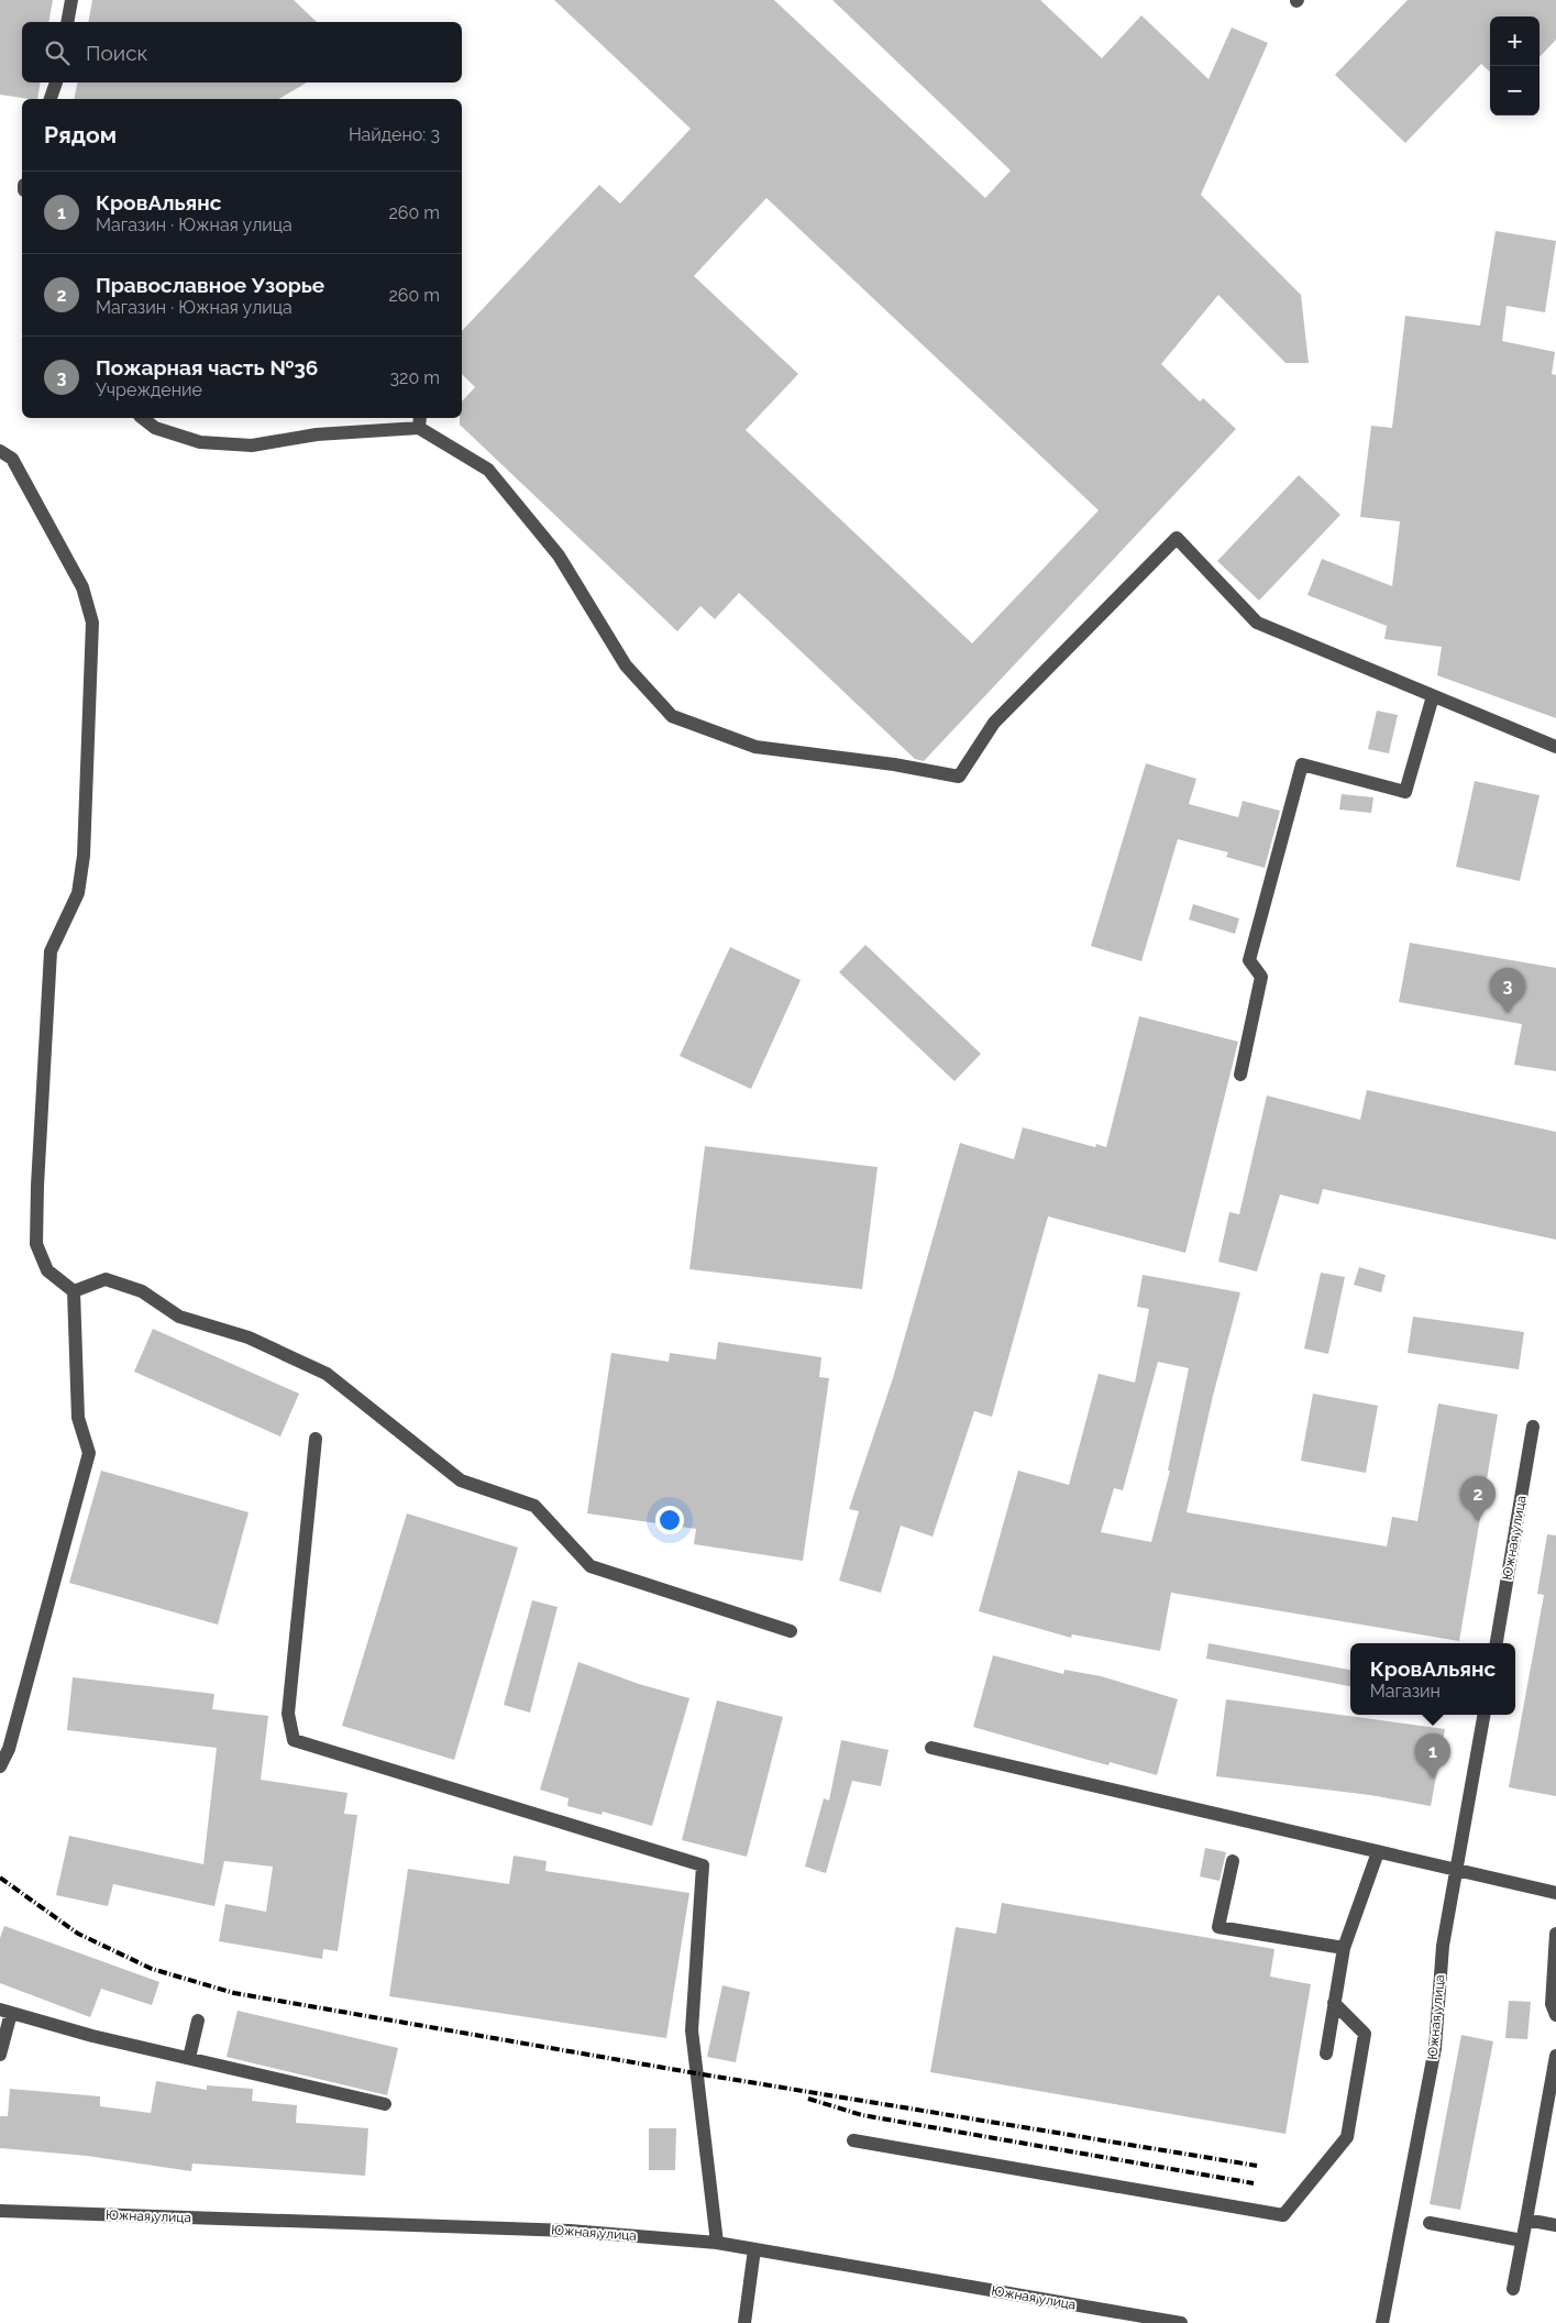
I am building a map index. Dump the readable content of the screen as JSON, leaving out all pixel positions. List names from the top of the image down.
{
  "streets": {
    "street": ["Южная улица"]
  },
  "page": {
    "map_buttons": ["+", "−"],
    "search": "Поиск",
    "heading": ["Рядом", "Найдено: 3"],
    "list": [
      {
        "mark": "1",
        "name": "КровАльянс",
        "note": "Магазин · Южная улица",
        "value": "260 m"
      },
      {
        "mark": "2",
        "name": "Православное Узорье",
        "note": "Магазин · Южная улица",
        "value": "260 m"
      },
      {
        "mark": "3",
        "name": "Пожарная часть №36",
        "note": "Учреждение",
        "value": "320 m"
      }
    ],
    "pins": ["3", "2", "1"],
    "popup": ["КровАльянс", "Магазин"]
  }
}
